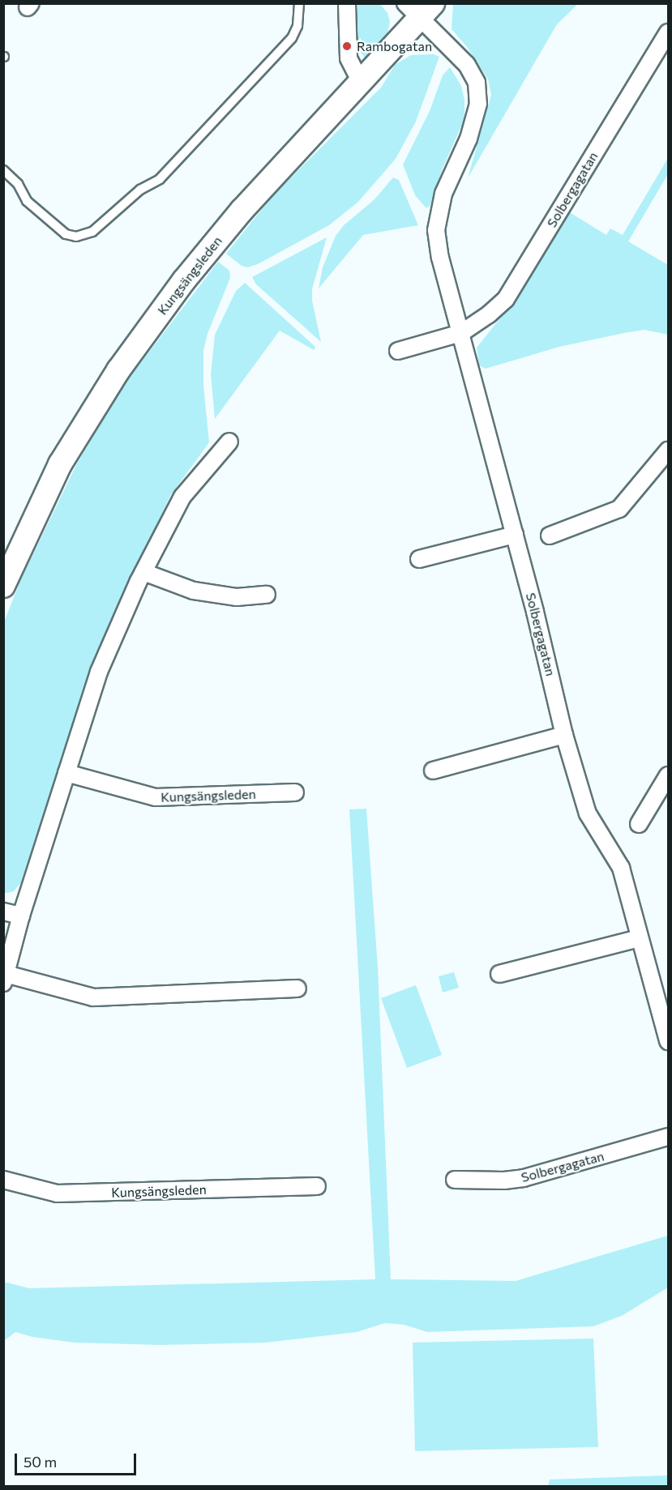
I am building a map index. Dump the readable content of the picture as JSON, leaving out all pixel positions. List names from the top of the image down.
{
  "streets": {
    "main road": ["Kungsängsleden"],
    "street": ["Solbergagatan"]
  },
  "crossings": [
    ["Solbergagatan", "Kungsängsleden"]
  ],
  "places": ["Rambogatan"],
  "scale_bar": "50 m"
}
